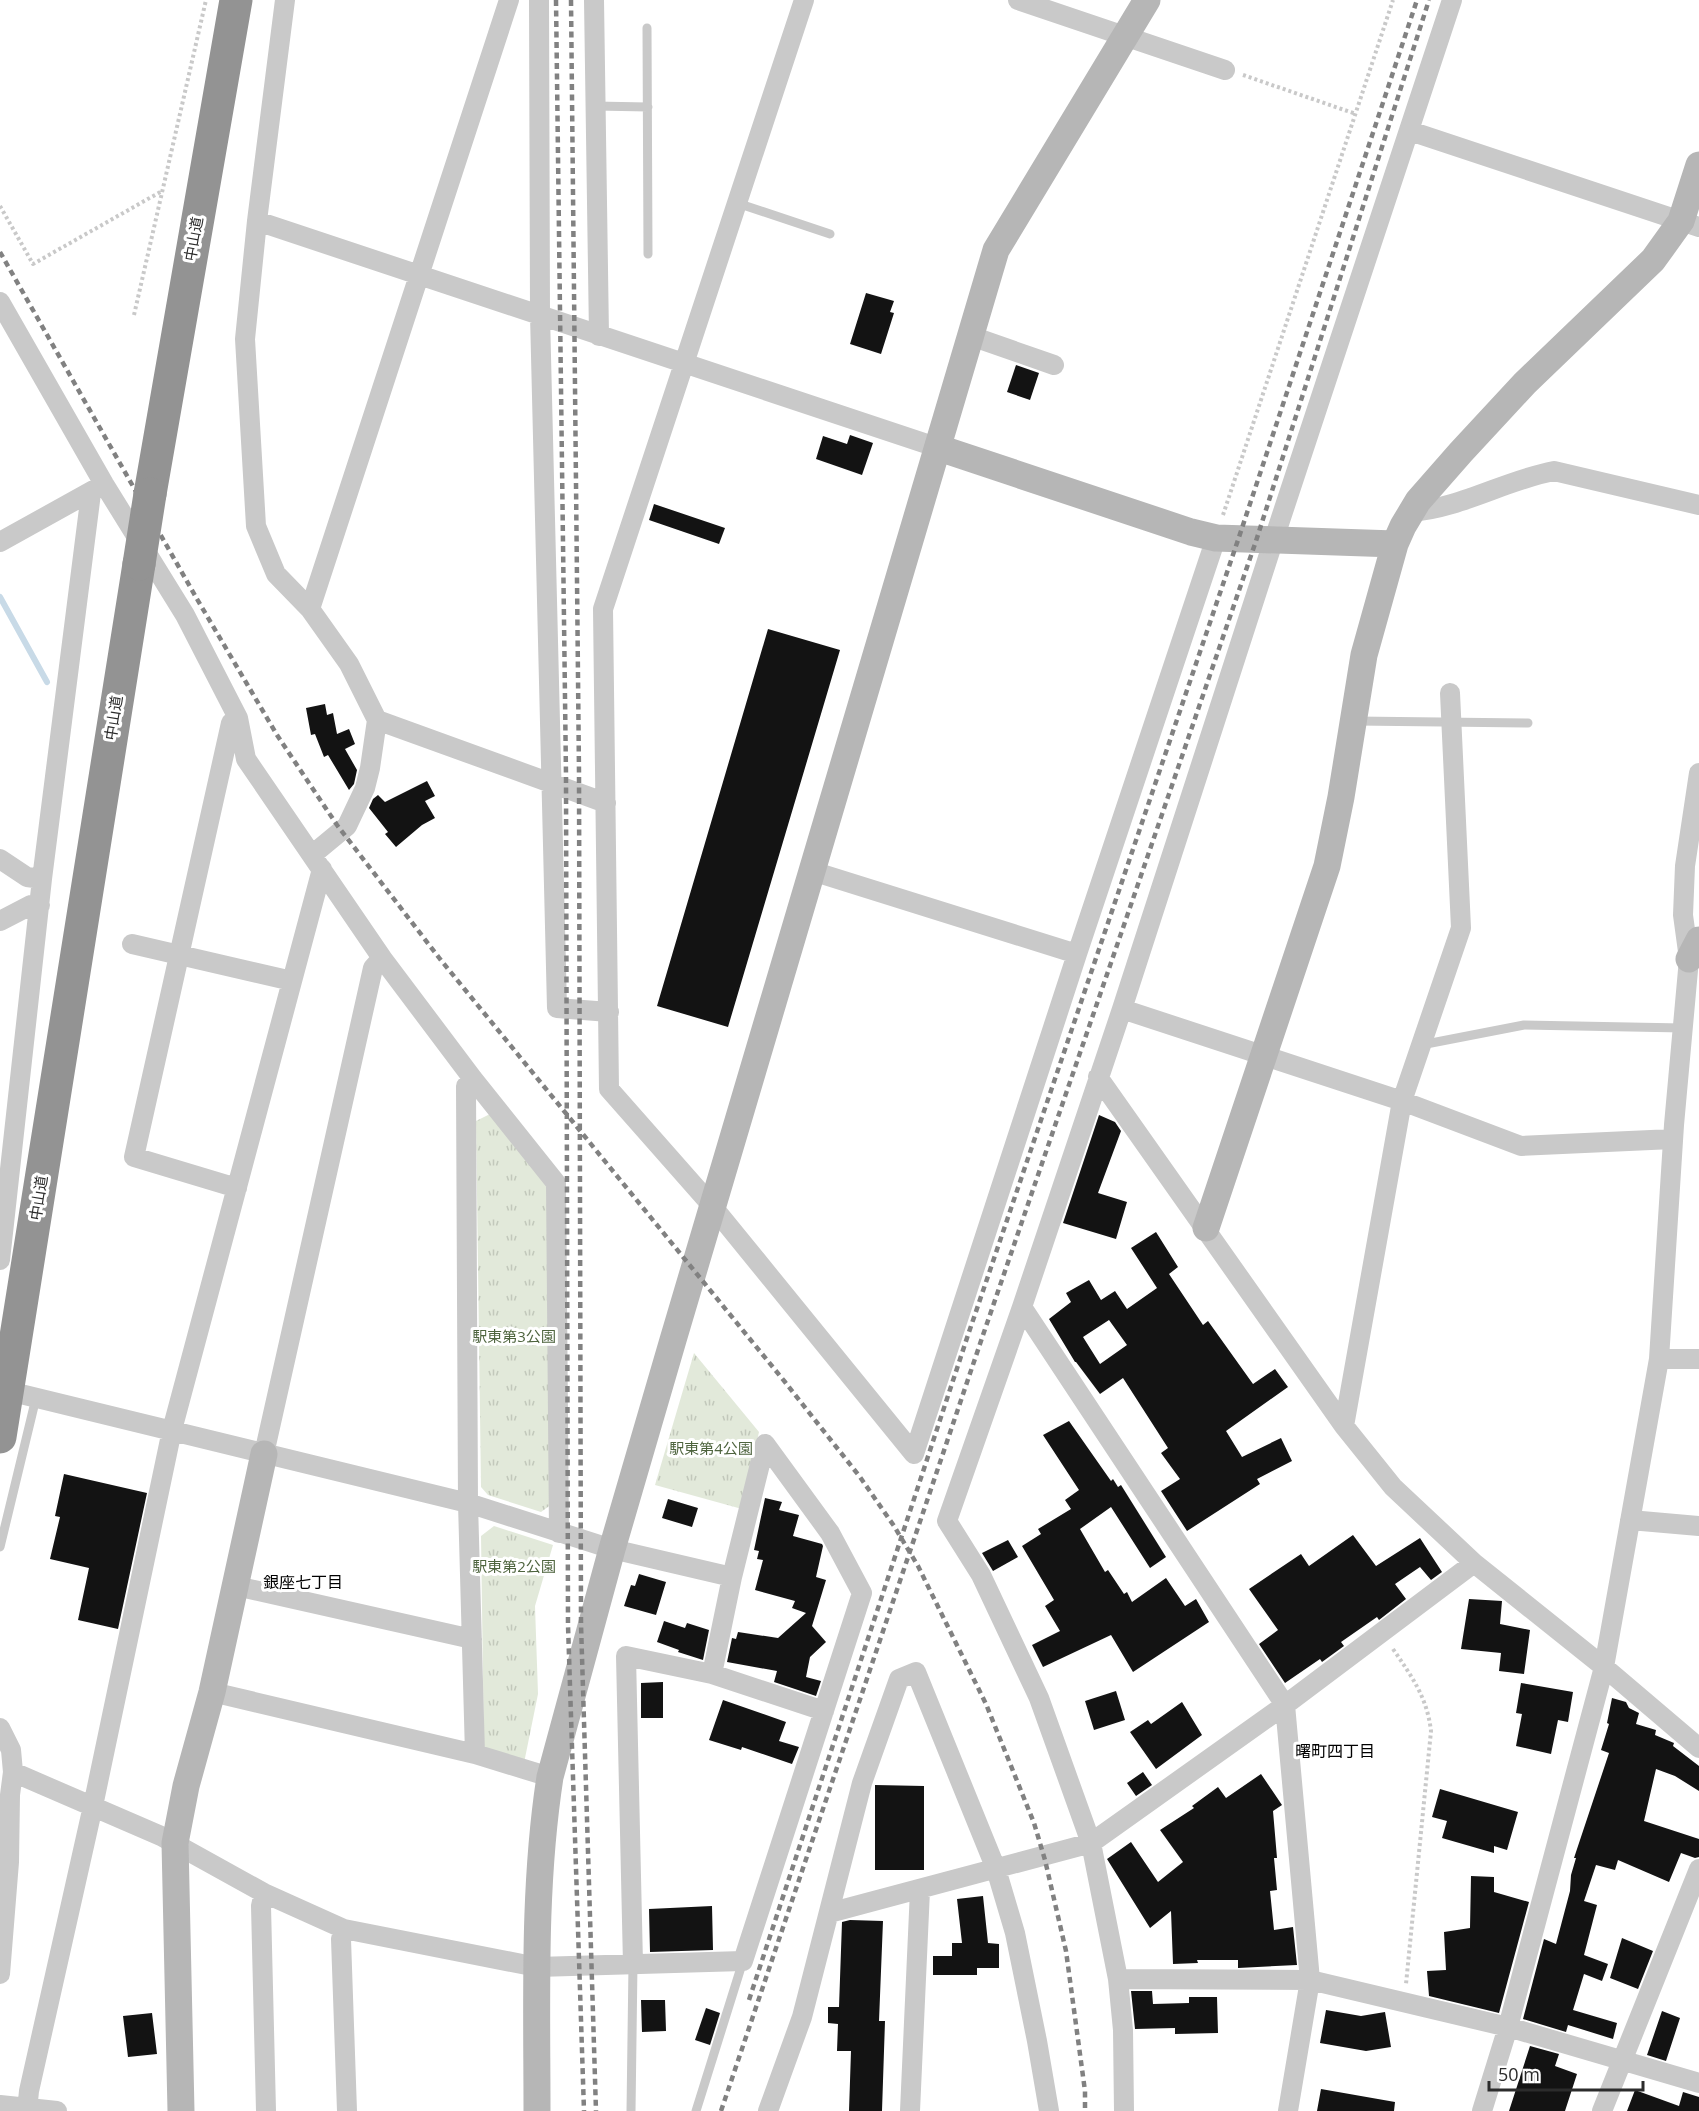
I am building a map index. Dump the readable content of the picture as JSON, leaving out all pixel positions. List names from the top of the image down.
{
  "streets": {
    "highway": ["中山道"]
  },
  "districts": ["銀座七丁目", "曙町四丁目"],
  "parks": ["駅東第3公園", "駅東第4公園", "駅東第2公園"],
  "scale_bar": "50 m"
}
